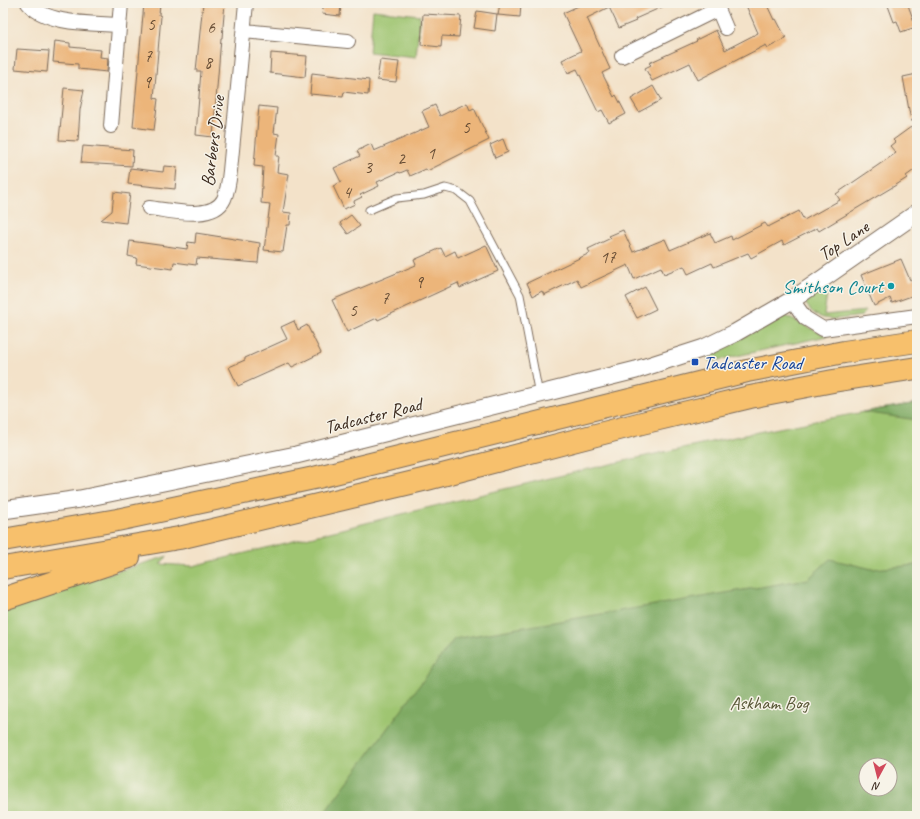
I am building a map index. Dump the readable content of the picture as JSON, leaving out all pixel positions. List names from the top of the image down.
{
  "streets": {
    "street": ["Barbers Drive", "Top Lane", "Tadcaster Road"]
  },
  "crossings": [
    ["Top Lane", "Tadcaster Road"]
  ],
  "parks": ["Askham Bog"],
  "places": {
    "other": ["Smithson Court"],
    "transit": ["Tadcaster Road"]
  },
  "house_numbers": [
    "5",
    "6",
    "7",
    "8",
    "9",
    "5",
    "1",
    "2",
    "3",
    "4",
    "17",
    "9",
    "7",
    "5"
  ],
  "north": "bottom"
}
